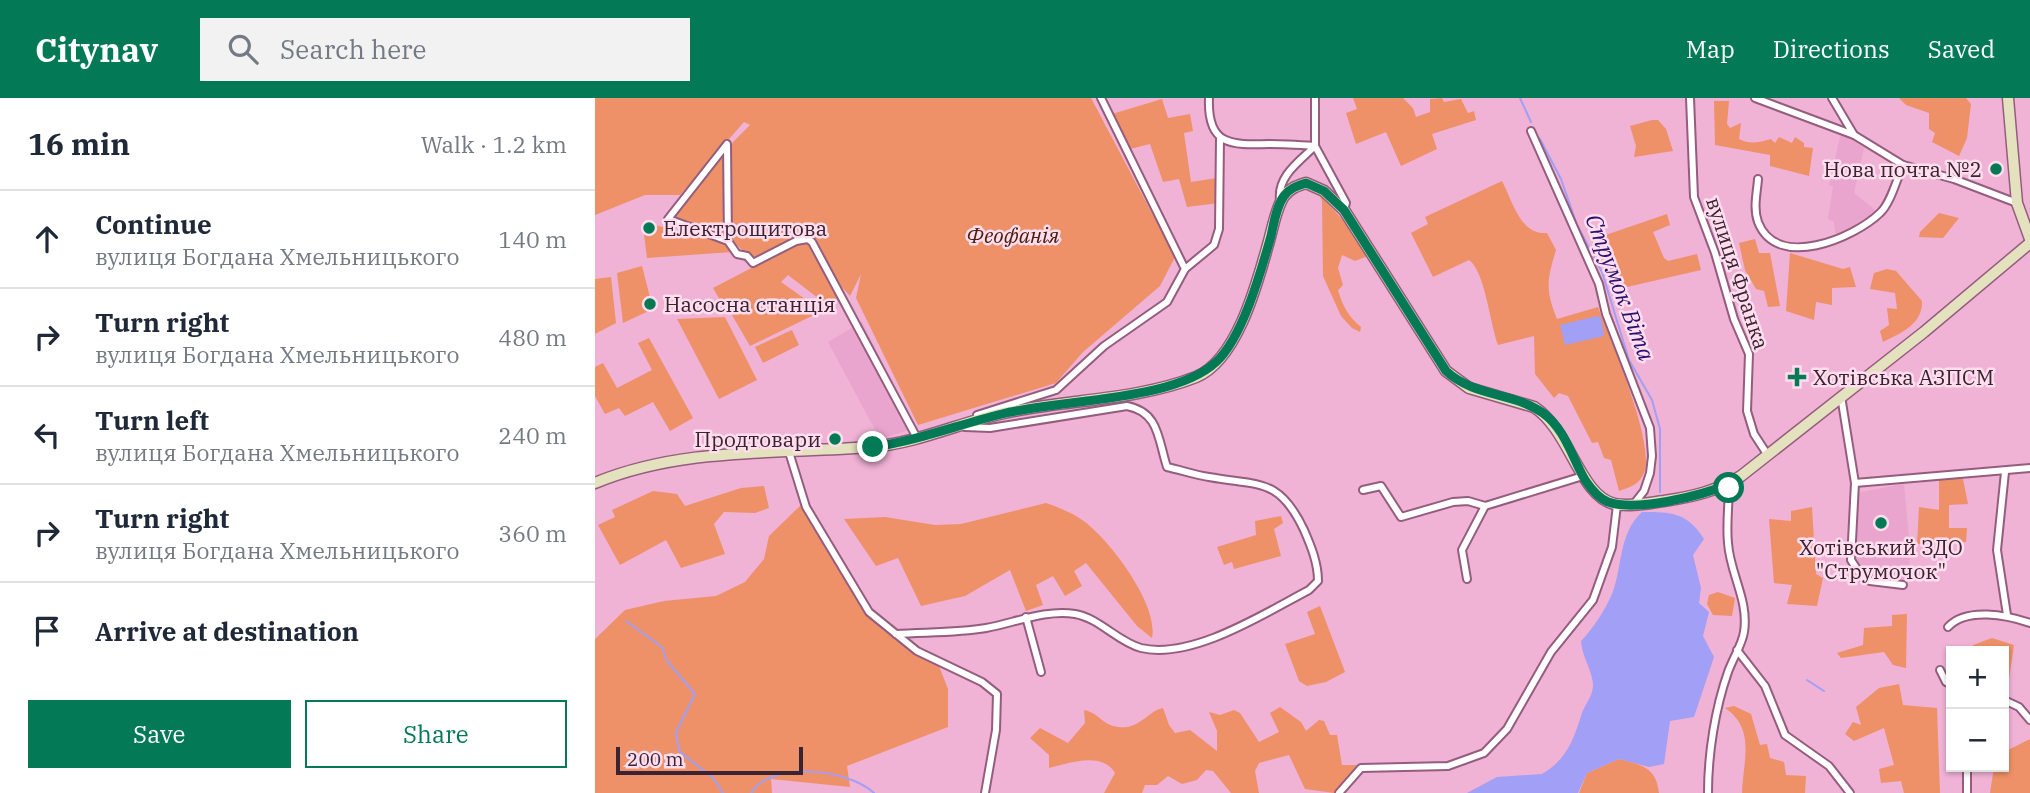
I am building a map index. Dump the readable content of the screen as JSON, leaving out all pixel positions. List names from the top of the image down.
{
  "streets": {
    "street": ["вулиця Франка"]
  },
  "water": ["Струмок Віта"],
  "parks": ["Феофанія"],
  "places": {
    "other": [
      "Нова почта №2",
      "Електрощитова",
      "Насосна станція",
      "Продтовари",
      "Хотівський ЗДО \"Струмочок\""
    ],
    "health": ["Хотівська АЗПСМ"]
  },
  "scale_bar": "200 m",
  "page": {
    "header": "Citynav",
    "search": "Search here",
    "nav": ["Map", "Directions", "Saved"],
    "heading": ["16 min", "Walk · 1.2 km"],
    "list": [
      ["Continue", "вулиця Богдана Хмельницького", "140 m"],
      ["Turn right", "вулиця Богдана Хмельницького", "480 m"],
      ["Turn left", "вулиця Богдана Хмельницького", "240 m"],
      ["Turn right", "вулиця Богдана Хмельницького", "360 m"],
      "Arrive at destination"
    ],
    "map_buttons": ["+", "−"],
    "buttons": ["Save", "Share"],
    "scale": "200 m"
  }
}
